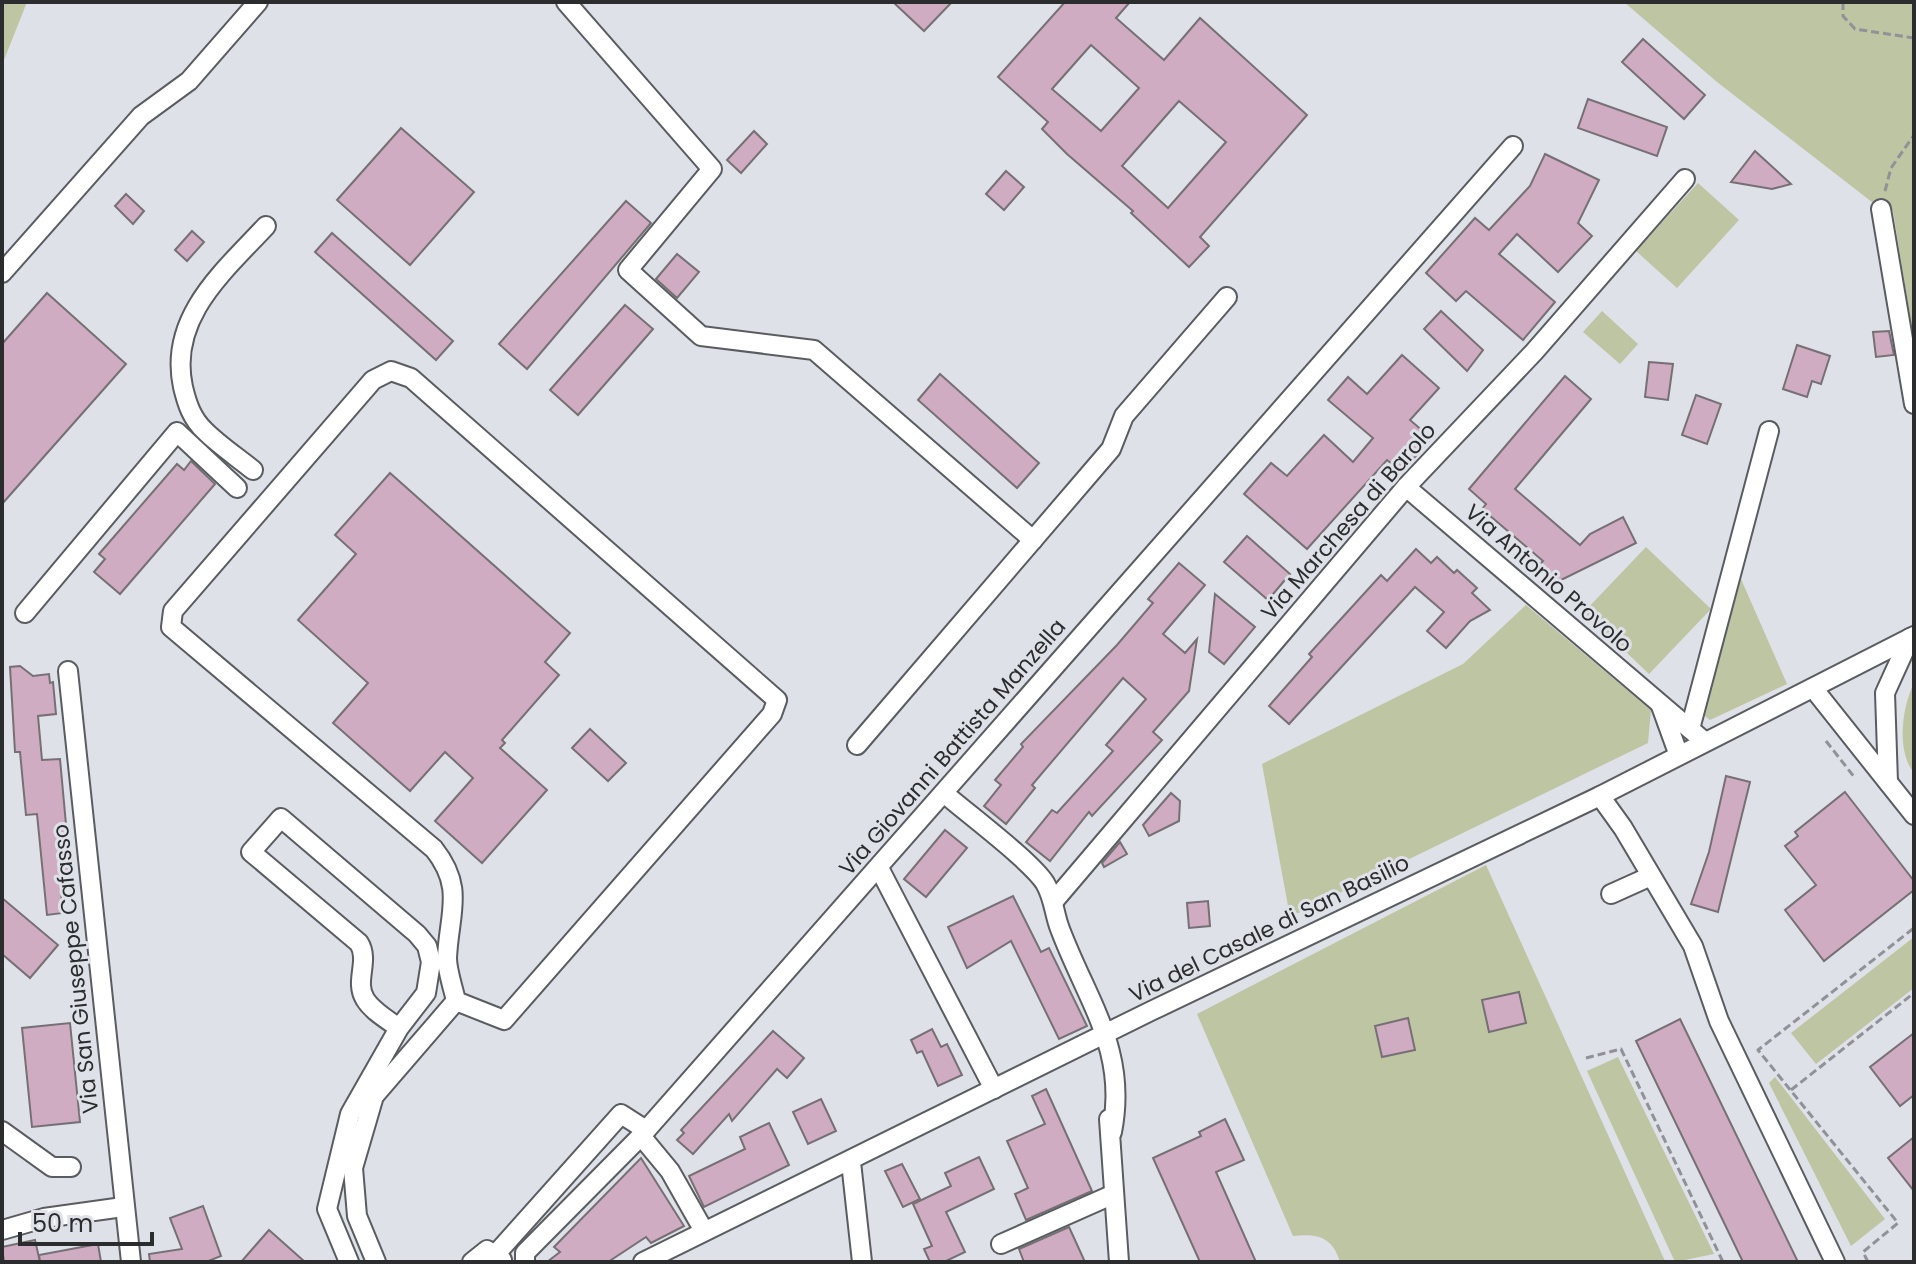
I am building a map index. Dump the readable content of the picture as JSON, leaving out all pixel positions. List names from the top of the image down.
{
  "streets": {
    "street": [
      "Via Marchesa di Barolo",
      "Via Antonio Provolo",
      "Via Giovanni Battista Manzella",
      "Via del Casale di San Basilio",
      "Via San Giuseppe Cafasso"
    ]
  },
  "crossings": [
    ["Via Marchesa di Barolo", "Via Antonio Provolo"],
    ["Via Antonio Provolo", "Via del Casale di San Basilio"]
  ],
  "scale_bar": "50 m"
}
